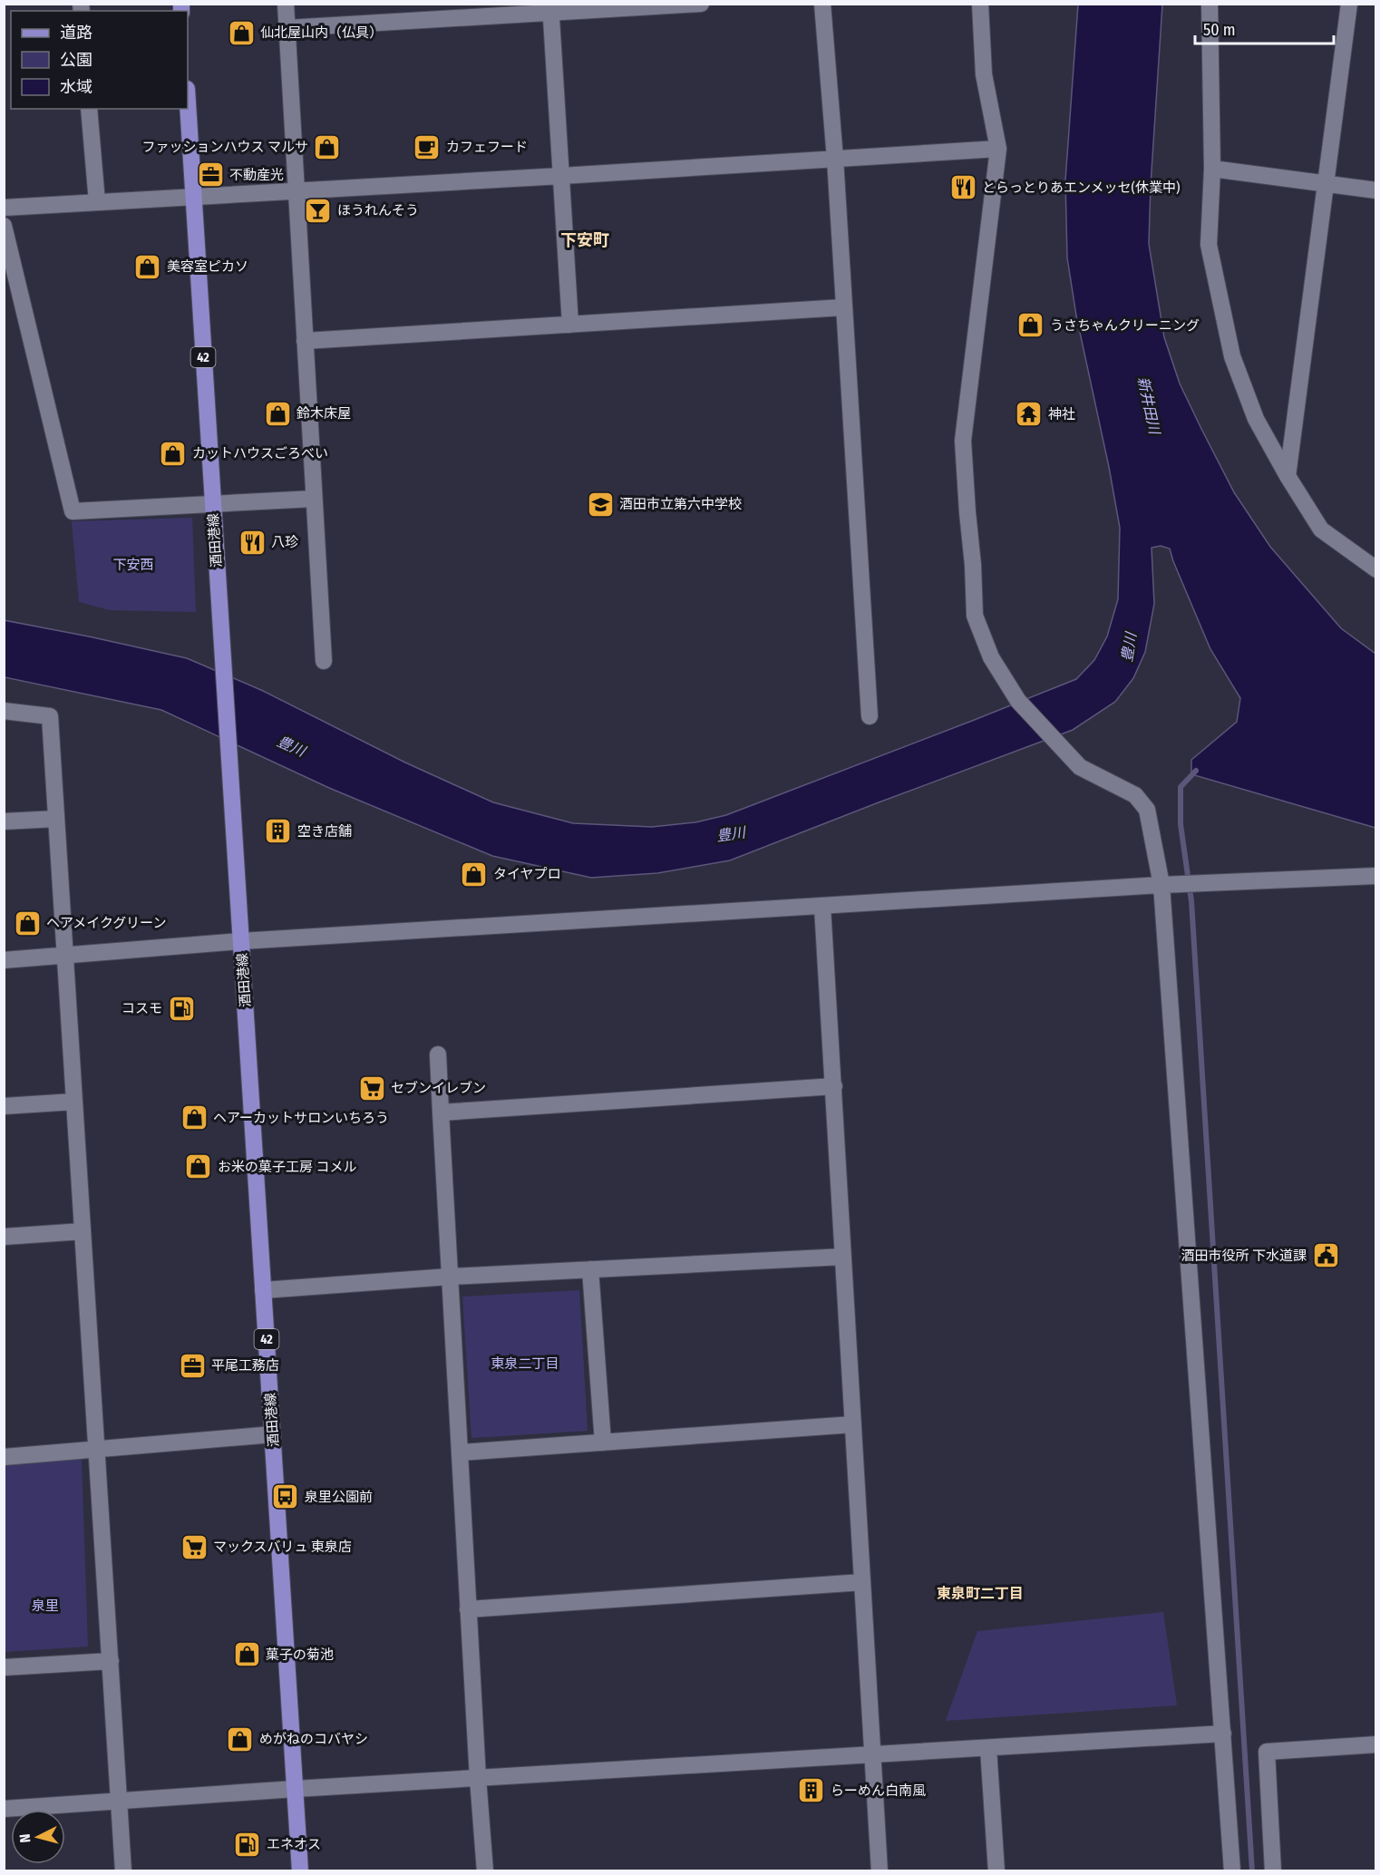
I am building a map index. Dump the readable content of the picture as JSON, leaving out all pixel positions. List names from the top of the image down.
{
  "streets": {
    "main road": ["42", "酒田港線"]
  },
  "districts": ["下安町", "東泉町二丁目"],
  "water": ["新井田川", "豊川"],
  "parks": ["下安西", "東泉二丁目", "泉里"],
  "places": {
    "shop": [
      "仙北屋山内（仏具）",
      "ファッションハウス マルサ",
      "美容室ピカソ",
      "うさちゃんクリーニング",
      "鈴木床屋",
      "カットハウスごろべい",
      "タイヤプロ",
      "ヘアメイクグリーン",
      "ヘアーカットサロンいちろう",
      "お米の菓子工房 コメル",
      "菓子の菊池",
      "めがねのコバヤシ"
    ],
    "cafe": ["カフェフード"],
    "office": ["不動産光", "平尾工務店"],
    "restaurant": ["とらっとりあエンメッセ(休業中)", "八珍"],
    "bar": ["ほうれんそう"],
    "temple": ["神社"],
    "school or university": ["酒田市立第六中学校"],
    "building": ["空き店舗", "らーめん白南風"],
    "fuel station": ["コスモ", "エネオス"],
    "supermarket": ["セブンイレブン", "マックスバリュ 東泉店"],
    "public building": ["酒田市役所 下水道課"],
    "bus stop": ["泉里公園前"]
  },
  "legend": ["道路", "公園", "水域"],
  "scale_bar": "50 m",
  "north": "left"
}
